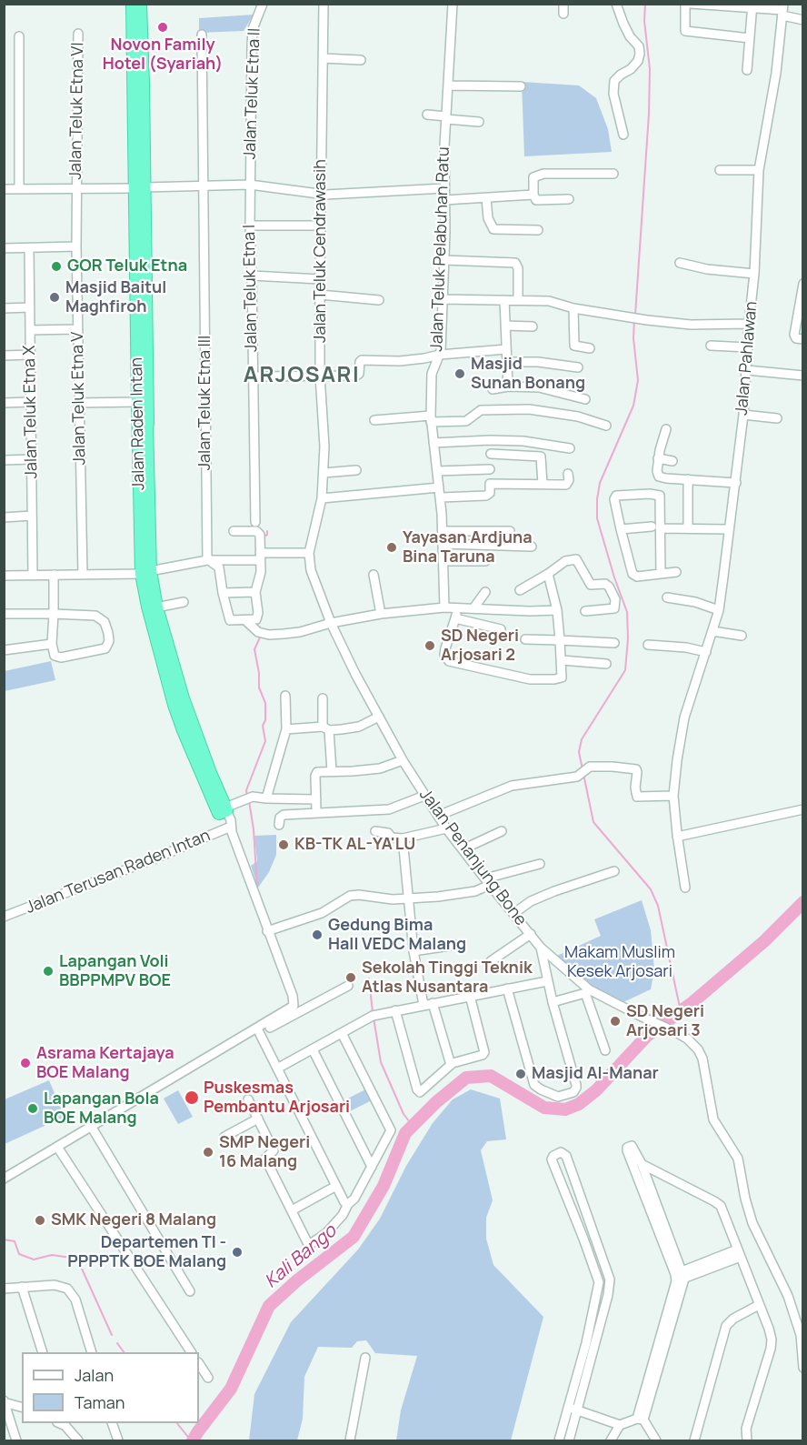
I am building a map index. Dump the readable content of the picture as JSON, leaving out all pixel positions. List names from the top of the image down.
{
  "streets": {
    "highway": ["Jalan Raden Intan"],
    "street": [
      "Jalan Teluk Etna II",
      "Jalan Teluk Etna VI",
      "Jalan Teluk Pelabuhan Ratu",
      "Jalan Teluk Cendrawasih",
      "Jalan Teluk Etna I",
      "Jalan Pahlawan",
      "Jalan Teluk Etna V",
      "Jalan Teluk Etna III",
      "Jalan Teluk Etna X",
      "Jalan Penanjung Bone",
      "Jalan Terusan Raden Intan"
    ]
  },
  "crossings": [
    ["Jalan Teluk Etna II", "Jalan Teluk Etna I"],
    ["Jalan Teluk Etna VI", "Jalan Teluk Etna V"],
    ["Jalan Teluk Cendrawasih", "Jalan Penanjung Bone"],
    ["Jalan Raden Intan", "Jalan Terusan Raden Intan"]
  ],
  "districts": ["ARJOSARI"],
  "water": ["Kali Bango"],
  "parks": ["Makam Muslim Kesek Arjosari"],
  "places": [
    "Novon Family Hotel (Syariah)",
    "GOR Teluk Etna",
    "Masjid Baitul Maghfiroh",
    "Masjid Sunan Bonang",
    "Yayasan Ardjuna Bina Taruna",
    "SD Negeri Arjosari 2",
    "KB-TK AL-YA'LU",
    "Gedung Bima Hall VEDC Malang",
    "Lapangan Voli BBPPMPV BOE",
    "Sekolah Tinggi Teknik Atlas Nusantara",
    "SD Negeri Arjosari 3",
    "Asrama Kertajaya BOE Malang",
    "Masjid Al-Manar",
    "Puskesmas Pembantu Arjosari",
    "Lapangan Bola BOE Malang",
    "SMP Negeri 16 Malang",
    "SMK Negeri 8 Malang",
    "Departemen TI - PPPPTK BOE Malang"
  ],
  "legend": ["Jalan", "Taman"]
}
